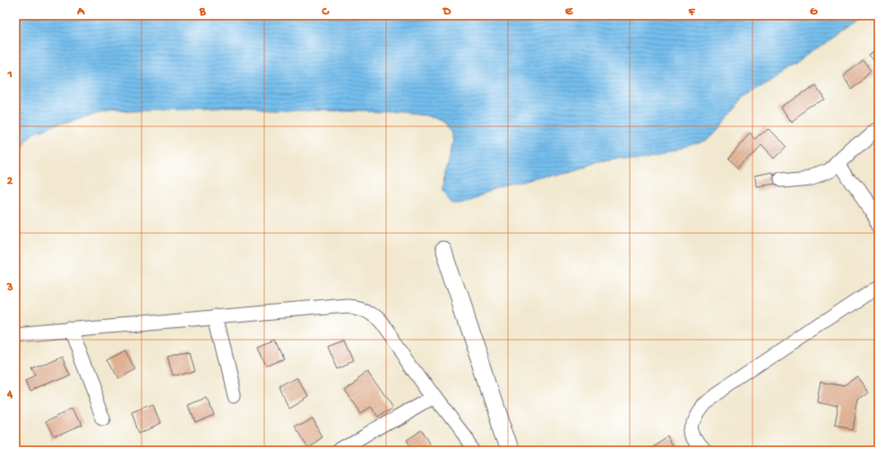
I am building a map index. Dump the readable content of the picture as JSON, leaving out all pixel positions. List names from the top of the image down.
{
  "grid": {
    "columns": [
      "A",
      "B",
      "C",
      "D",
      "E",
      "F",
      "G"
    ],
    "rows": [
      "1",
      "2",
      "3",
      "4"
    ]
  }
}
